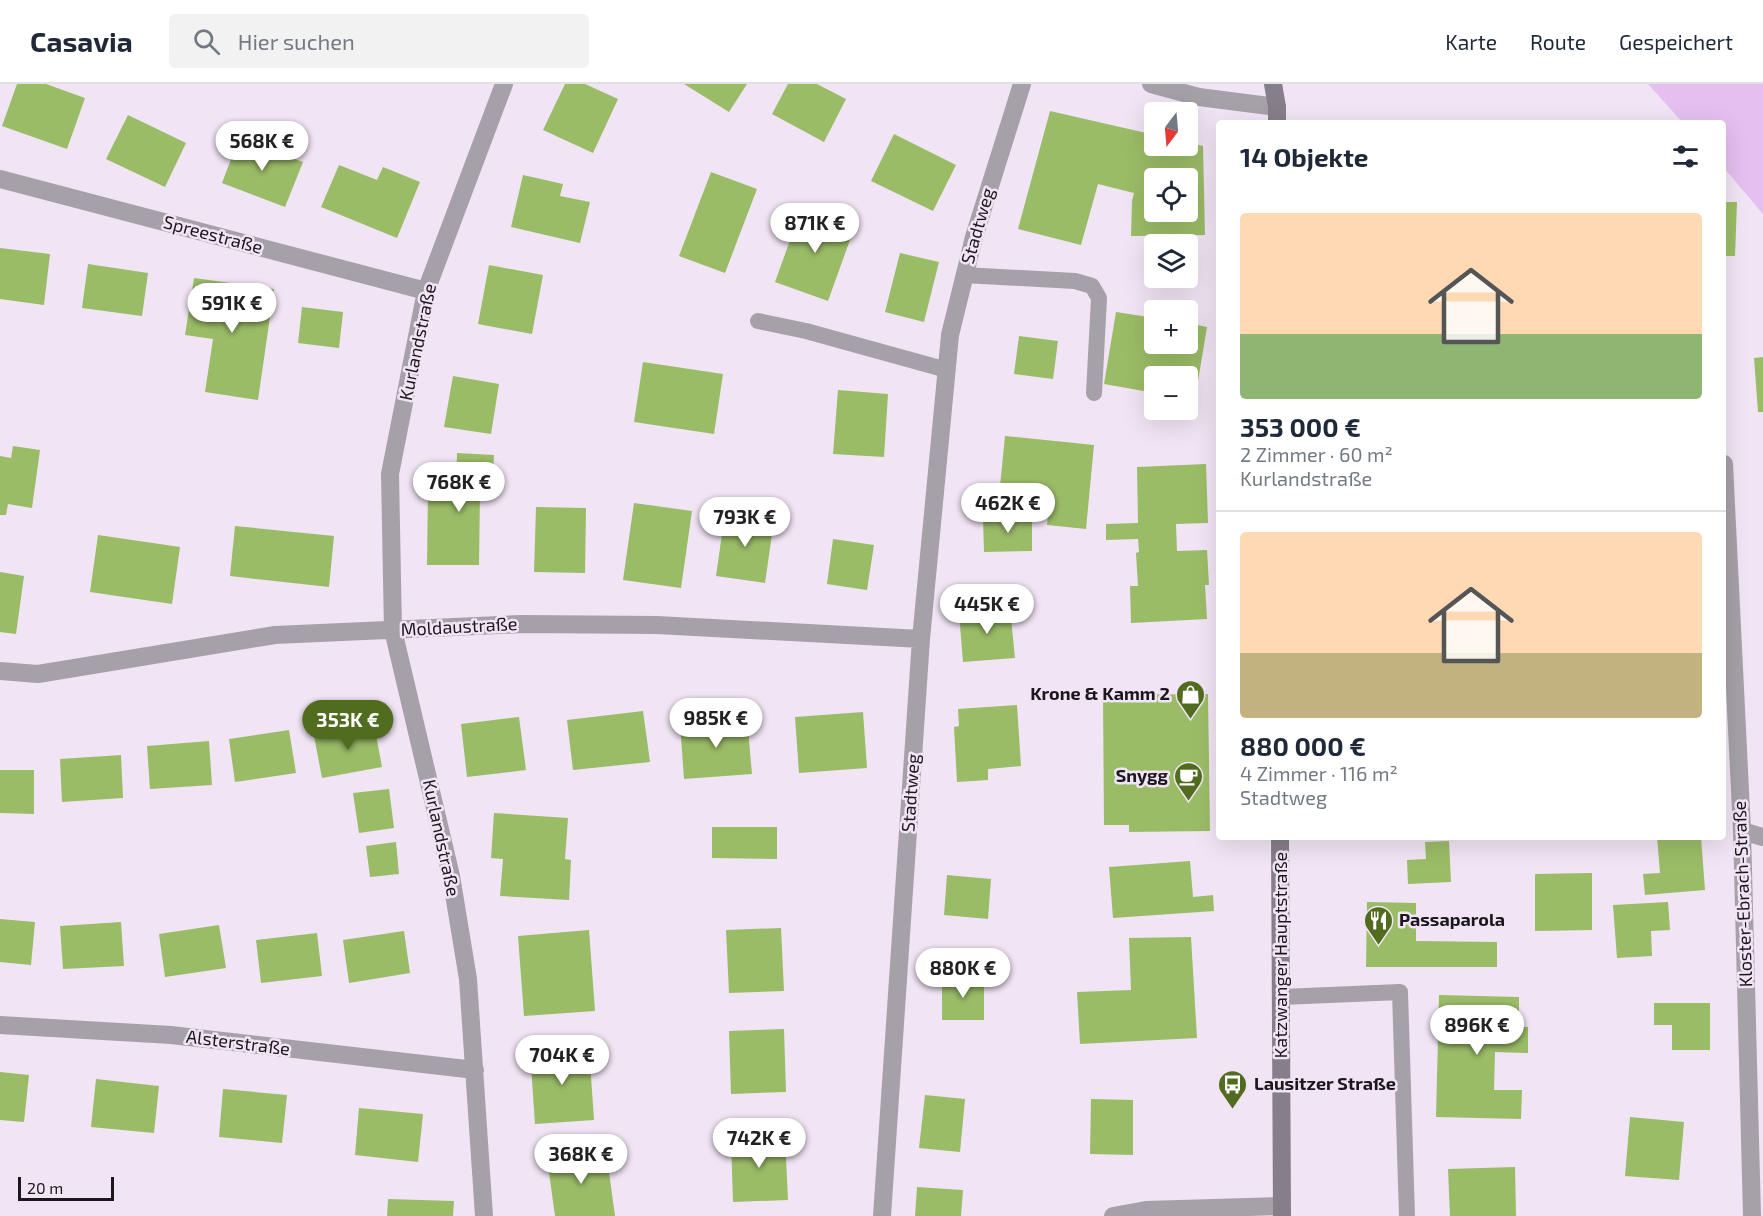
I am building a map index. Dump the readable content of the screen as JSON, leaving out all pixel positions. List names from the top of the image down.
{
  "streets": {
    "main road": ["Katzwanger Hauptstraße"],
    "street": [
      "Stadtweg",
      "Spreestraße",
      "Kurlandstraße",
      "Moldaustraße",
      "Kloster-Ebrach-Straße",
      "Alsterstraße"
    ]
  },
  "crossings": [
    ["Stadtweg", "Moldaustraße"],
    ["Spreestraße", "Kurlandstraße"],
    ["Kurlandstraße", "Moldaustraße"],
    ["Kurlandstraße", "Alsterstraße"]
  ],
  "places": {
    "shop": ["Krone & Kamm 2"],
    "cafe": ["Snygg"],
    "restaurant": ["Passaparola"],
    "bus stop": ["Lausitzer Straße"]
  },
  "scale_bar": "20 m",
  "north": "bottom",
  "page": {
    "header": "Casavia",
    "search": "Hier suchen",
    "nav": ["Karte", "Route", "Gespeichert"],
    "map_buttons": ["+", "−"],
    "heading": "14 Objekte",
    "price": [
      "568K €",
      "871K €",
      "591K €",
      "768K €",
      "462K €",
      "793K €",
      "445K €",
      "985K €",
      "353K €",
      "880K €",
      "896K €",
      "704K €",
      "742K €",
      "368K €"
    ],
    "list": [
      {
        "name": "353 000 €",
        "note": "2 Zimmer · 60 m² · Kurlandstraße"
      },
      {
        "name": "880 000 €",
        "note": "4 Zimmer · 116 m² · Stadtweg"
      }
    ],
    "scale": "20 m"
  }
}
